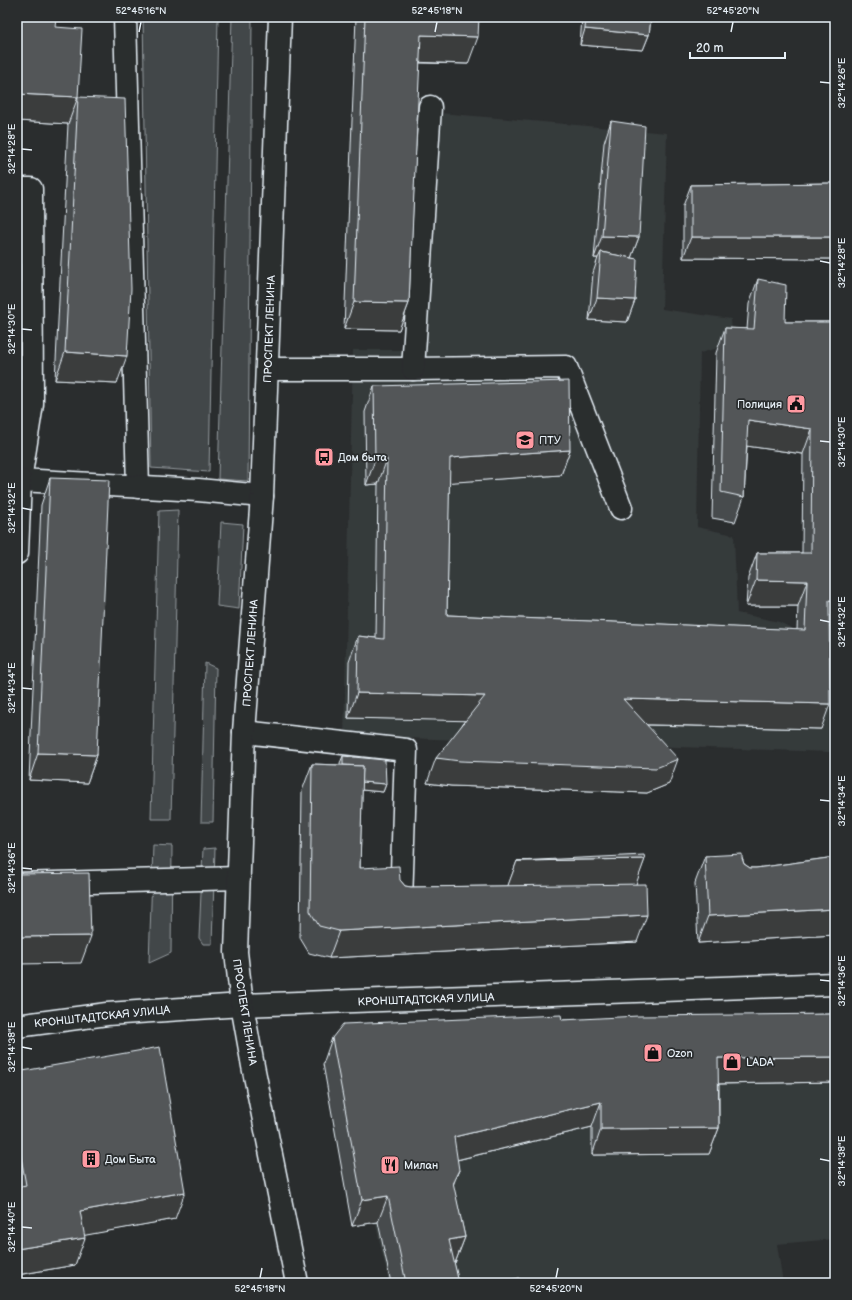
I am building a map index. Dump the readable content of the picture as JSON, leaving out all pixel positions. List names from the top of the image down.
{
  "streets": {
    "main road": ["ПРОСПЕКТ ЛЕНИНА", "КРОНШТАДТСКАЯ УЛИЦА"]
  },
  "crossings": [
    ["ПРОСПЕКТ ЛЕНИНА", "КРОНШТАДТСКАЯ УЛИЦА"]
  ],
  "places": {
    "public building": ["Полиция"],
    "school or university": ["ПТУ"],
    "bus stop": ["Дом быта"],
    "shop": ["Ozon", "LADA"],
    "building": ["Дом Быта"],
    "restaurant": ["Милан"]
  },
  "scale_bar": "20 m",
  "coordinates": [
    "52°45'16\"N",
    "52°45'18\"N",
    "52°45'20\"N",
    "32°14'26\"E",
    "32°14'28\"E",
    "32°14'30\"E",
    "32°14'32\"E",
    "32°14'34\"E",
    "32°14'36\"E",
    "32°14'38\"E",
    "32°14'40\"E"
  ]
}
